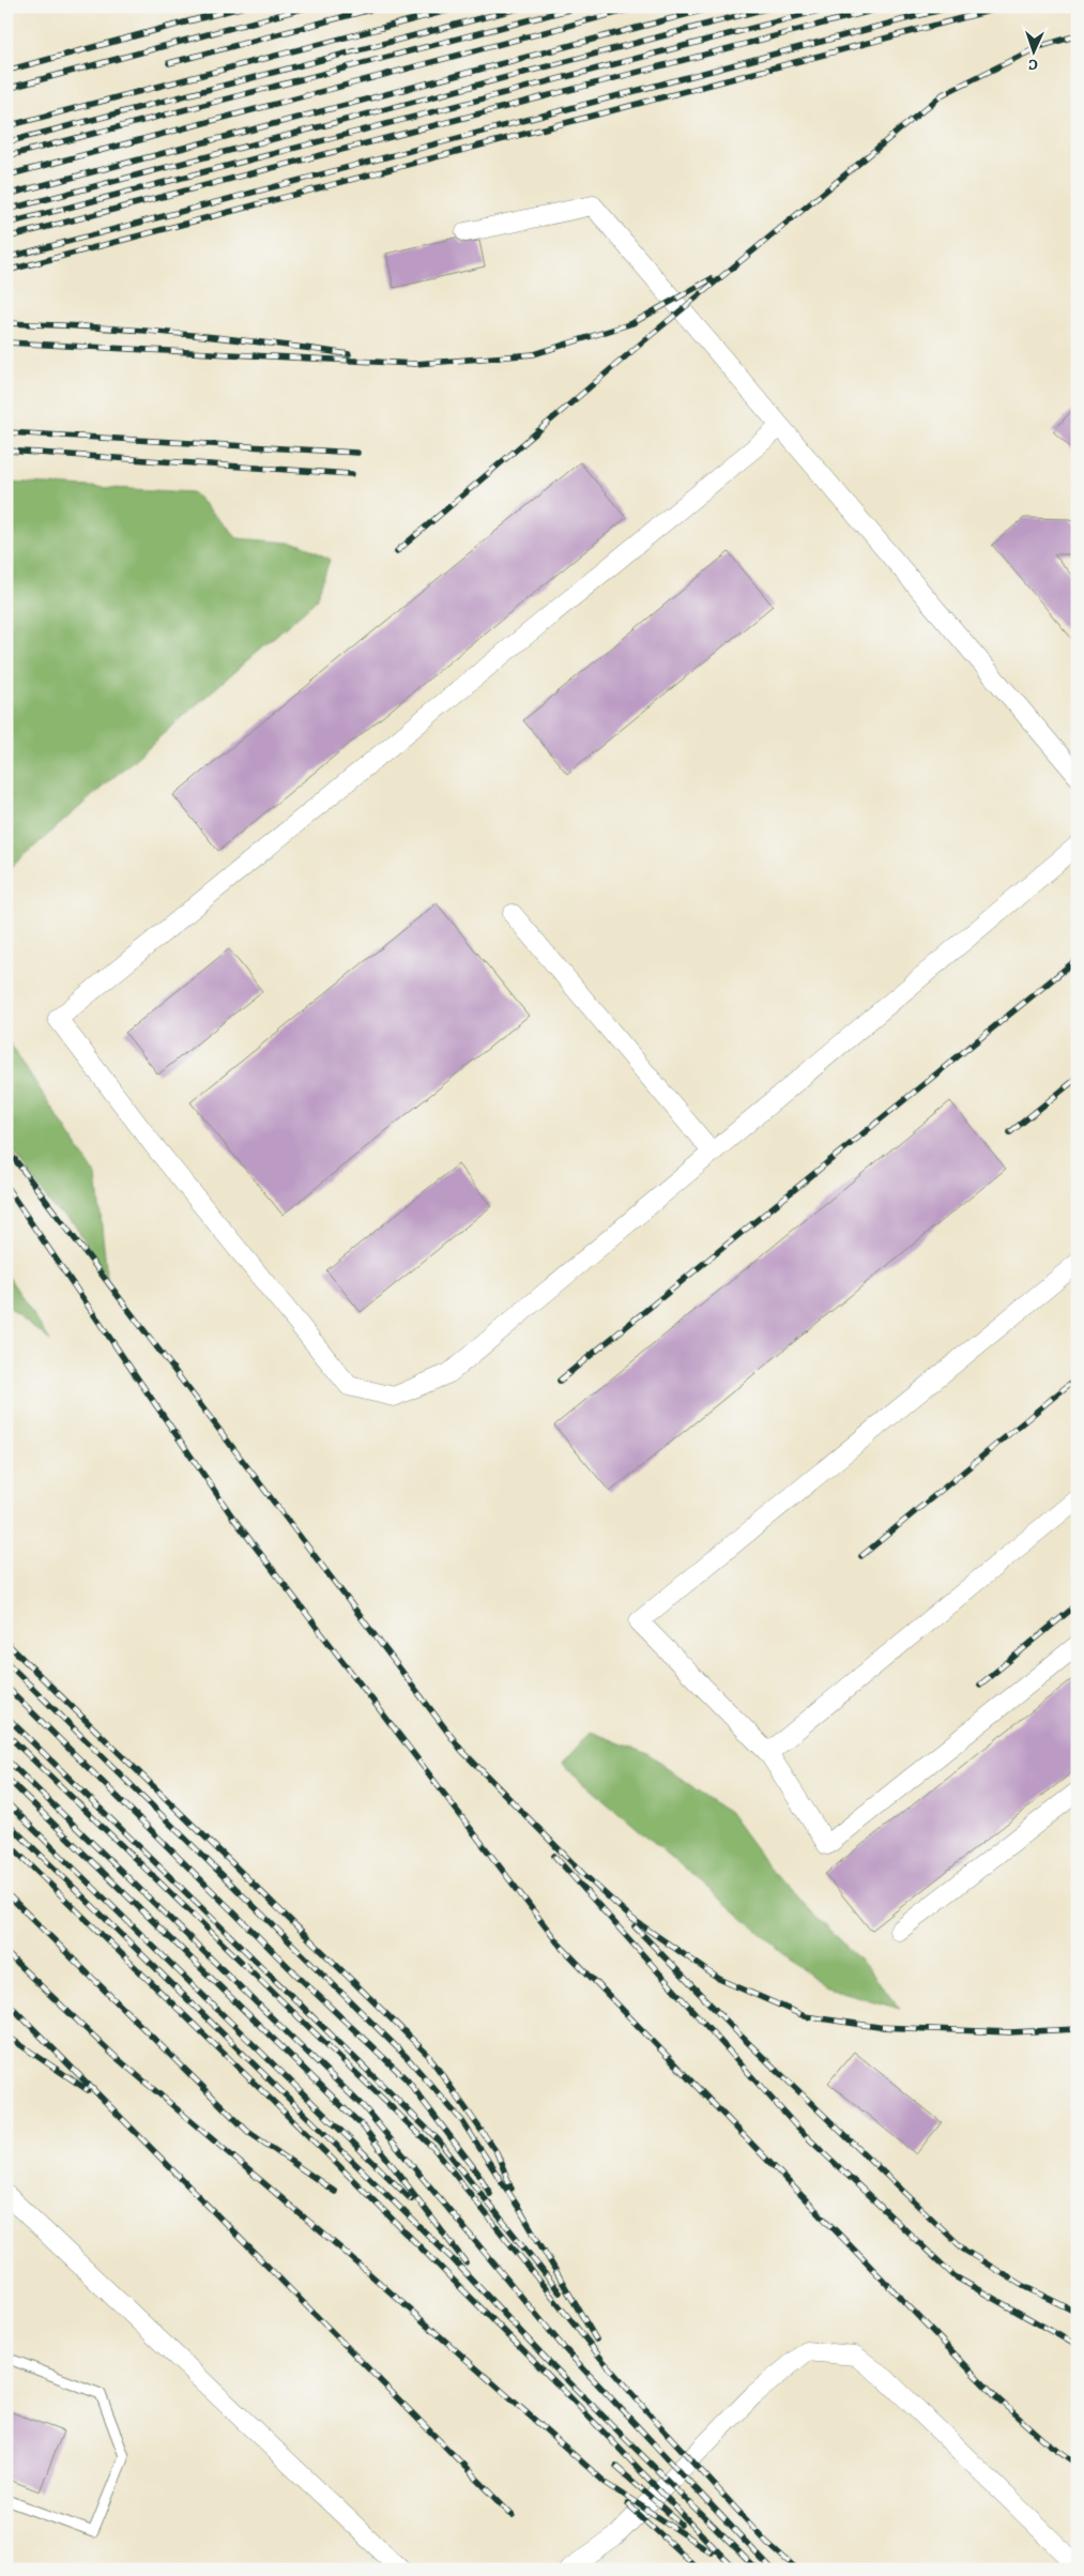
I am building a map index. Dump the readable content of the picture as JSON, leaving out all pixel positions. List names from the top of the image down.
{
  "north": "bottom"
}
